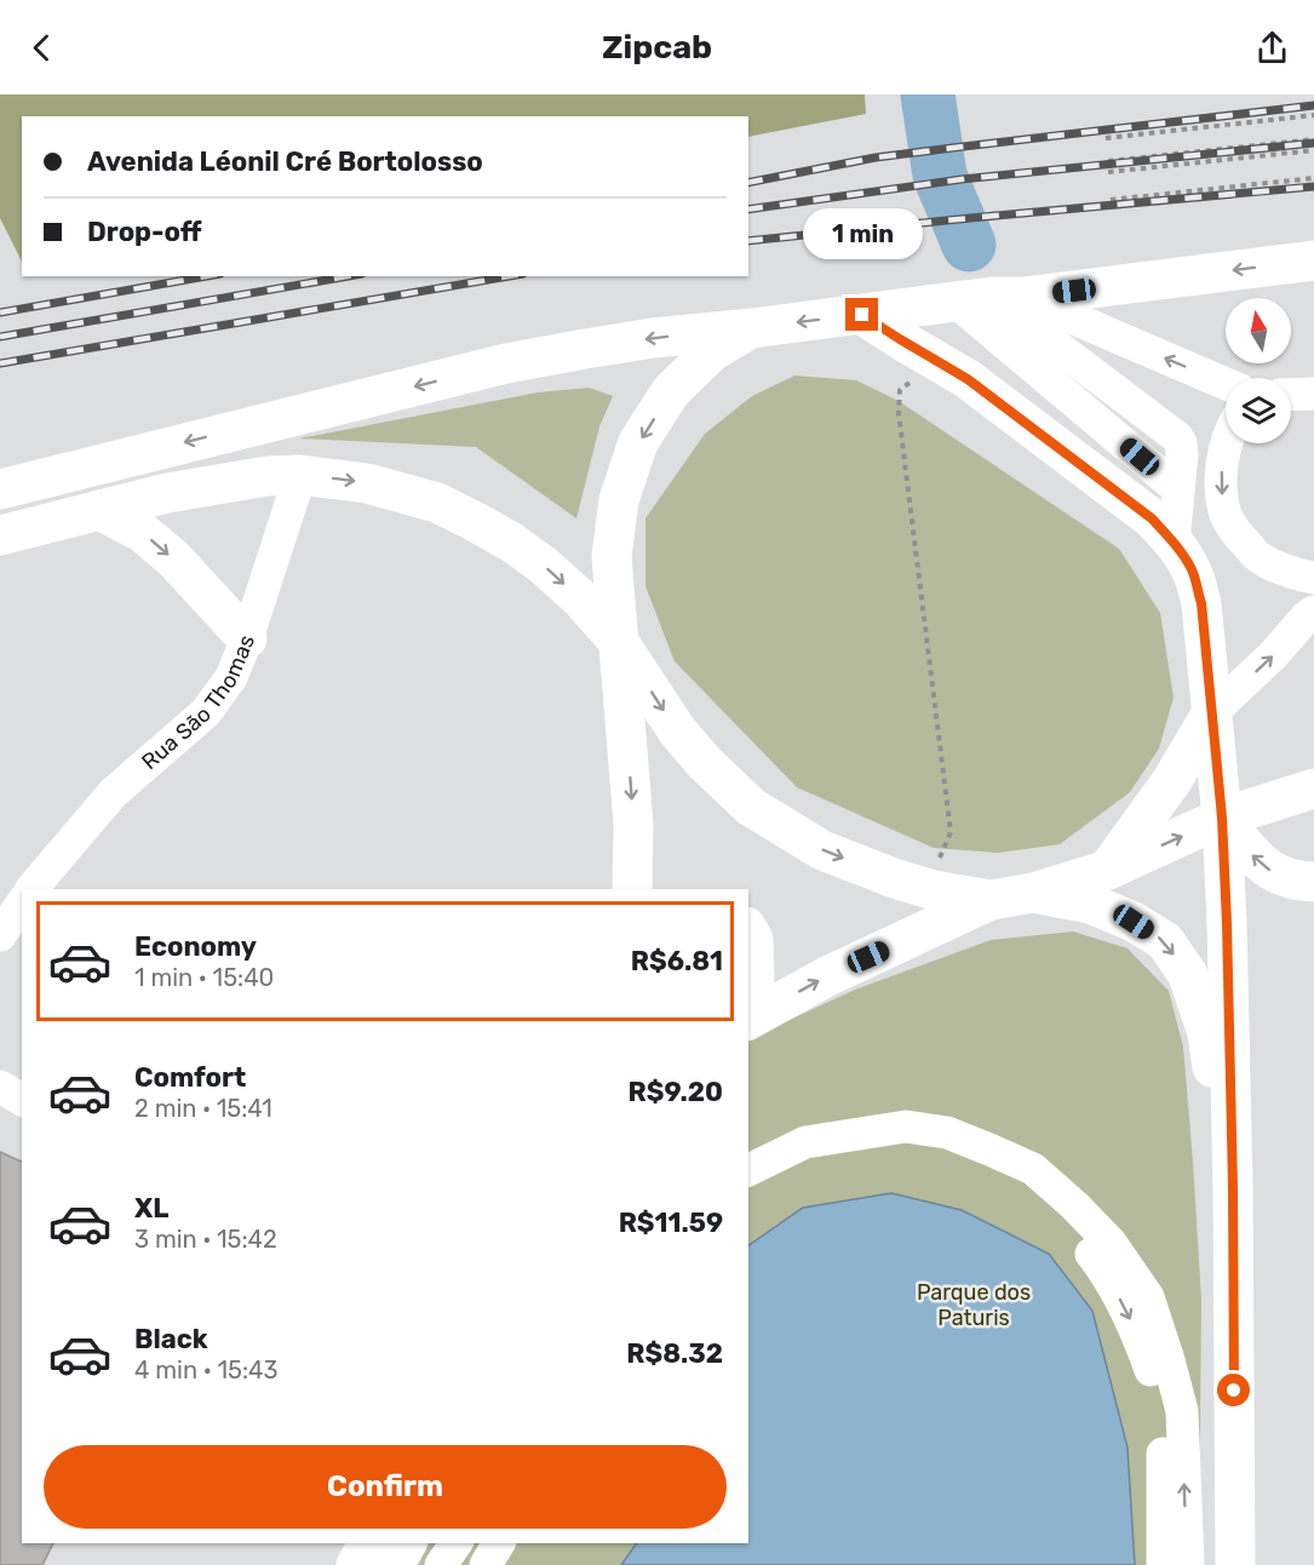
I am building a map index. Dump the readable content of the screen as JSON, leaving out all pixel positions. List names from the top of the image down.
{
  "streets": {
    "street": ["Rua São Thomas"]
  },
  "parks": ["Parque dos Paturis"],
  "north": "top",
  "page": {
    "header": "Zipcab",
    "banner": ["Avenida Léonil Cré Bortolosso", "Drop-off"],
    "bubble": "1 min",
    "list": [
      {
        "name": "Economy",
        "note": "1 min · 15:40",
        "value": "R$6.81"
      },
      {
        "name": "Comfort",
        "note": "2 min · 15:41",
        "value": "R$9.20"
      },
      {
        "name": "XL",
        "note": "3 min · 15:42",
        "value": "R$11.59"
      },
      {
        "name": "Black",
        "note": "4 min · 15:43",
        "value": "R$8.32"
      }
    ],
    "buttons": "Confirm"
  }
}
